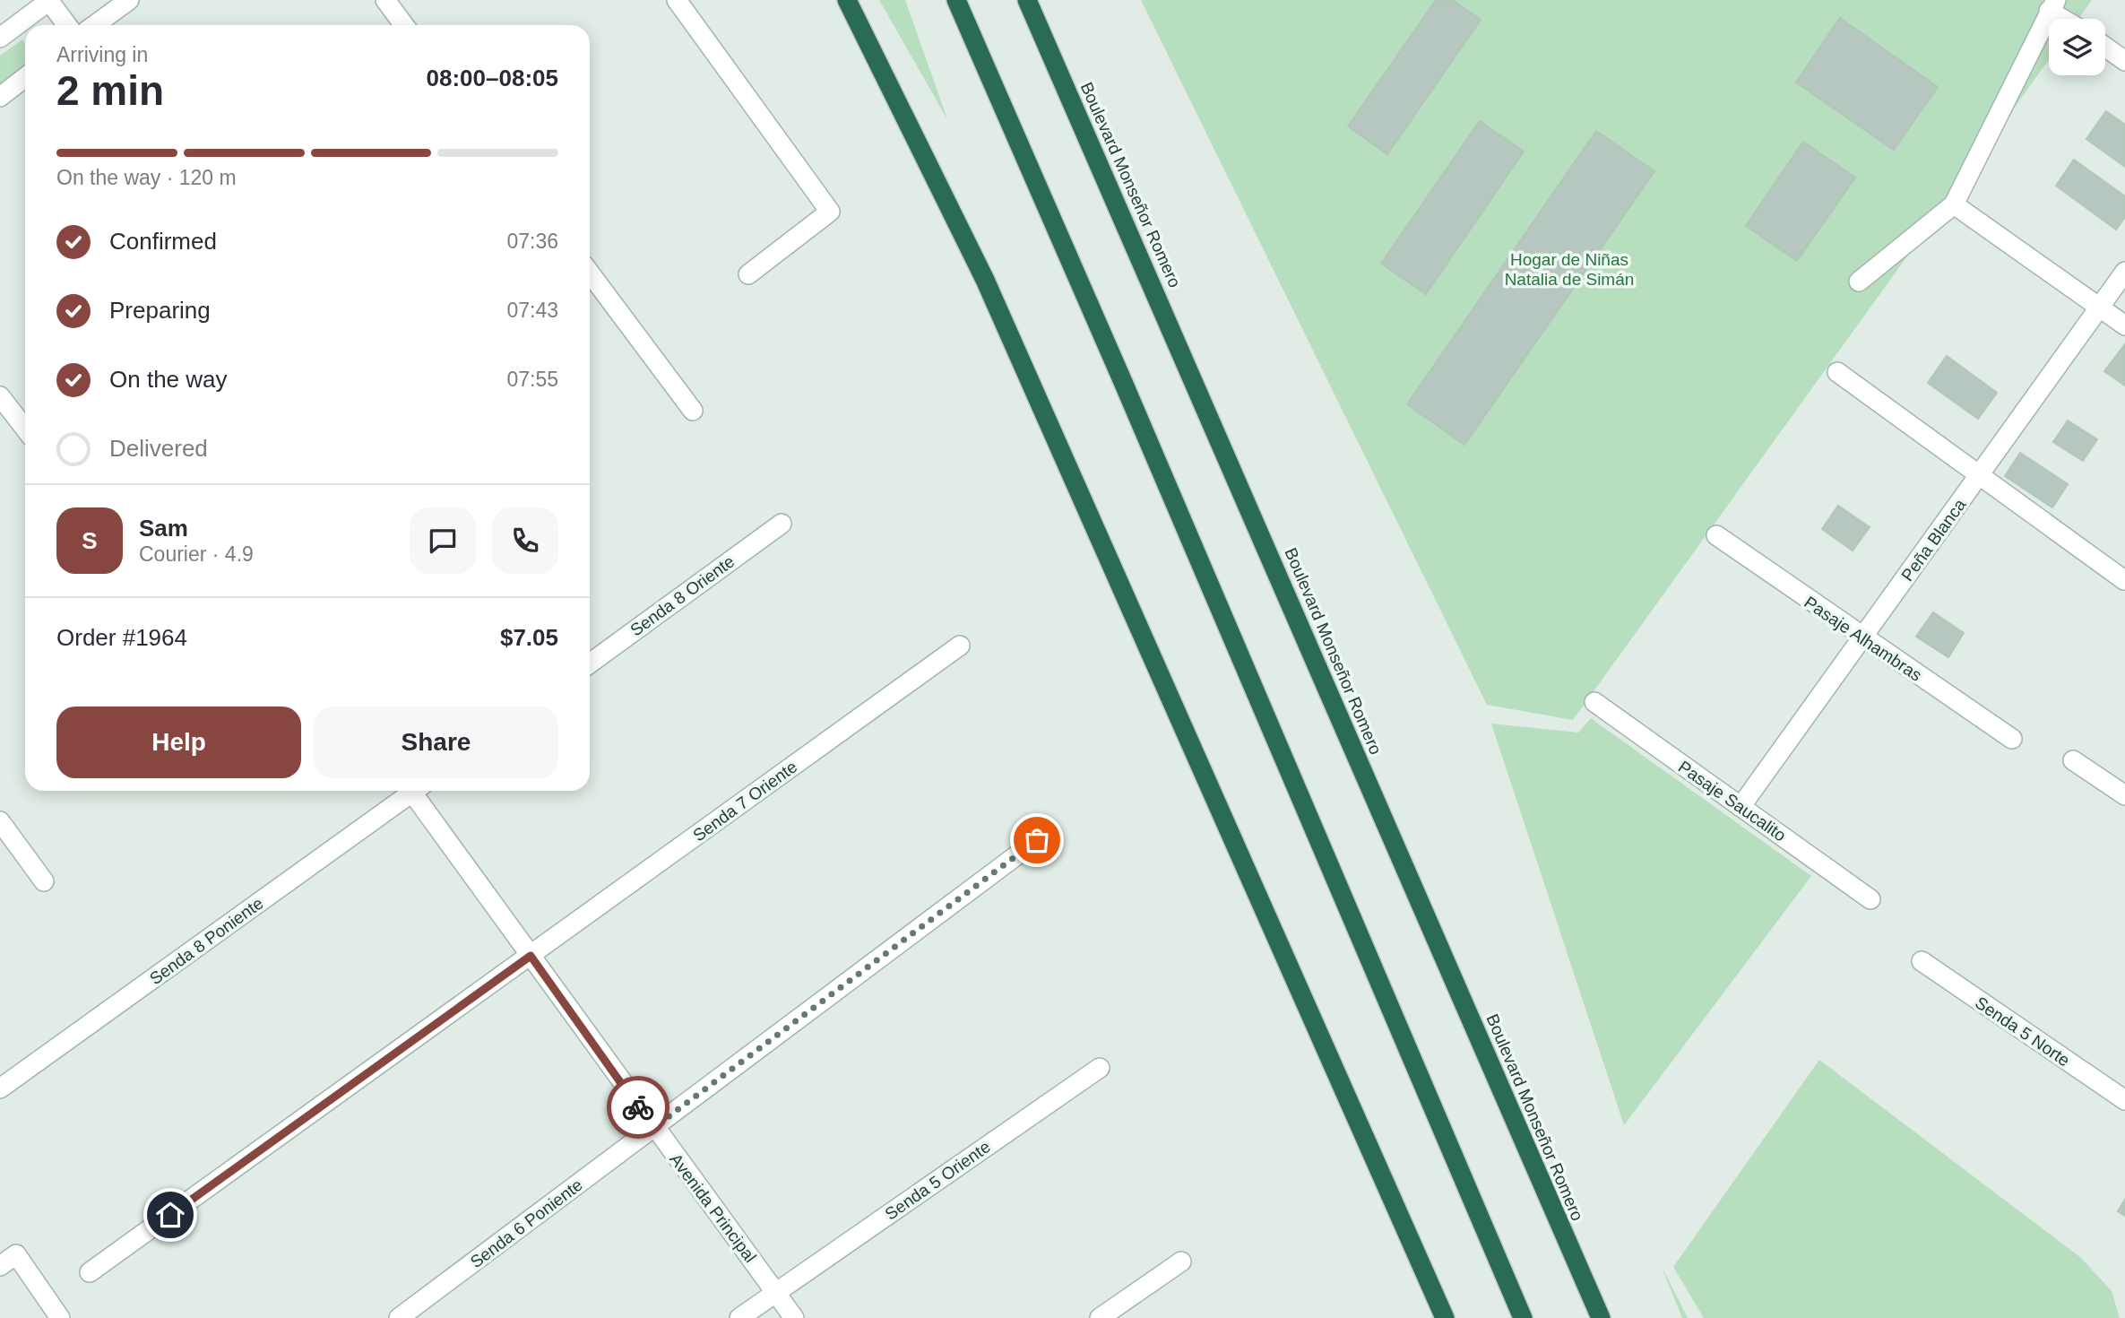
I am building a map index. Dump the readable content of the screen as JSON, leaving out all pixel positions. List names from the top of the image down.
{
  "streets": {
    "highway": ["Boulevard Monseñor Romero"],
    "street": [
      "Peña Blanca",
      "Senda 8 Oriente",
      "Pasaje Alhambras",
      "Senda 7 Oriente",
      "Pasaje Saucalito",
      "Senda 8 Poniente",
      "Senda 5 Norte",
      "Senda 5 Oriente",
      "Avenida Principal",
      "Senda 6 Poniente"
    ]
  },
  "crossings": [
    ["Peña Blanca", "Pasaje Alhambras"],
    ["Peña Blanca", "Pasaje Saucalito"],
    ["Senda 7 Oriente", "Avenida Principal"],
    ["Senda 5 Oriente", "Avenida Principal"],
    ["Avenida Principal", "Senda 6 Poniente"]
  ],
  "parks": ["Hogar de Niñas Natalia de Simán"],
  "page": {
    "heading": ["2 min", "Arriving in", "08:00–08:05"],
    "panel": [
      "Sam",
      "Courier · 4.9",
      "Order #1964",
      "$7.05"
    ],
    "bar": "On the way · 120 m",
    "list": [
      ["Confirmed", "07:36"],
      ["Preparing", "07:43"],
      ["On the way", "07:55"],
      "Delivered"
    ],
    "round": "S",
    "buttons": ["Help", "Share"]
  }
}
